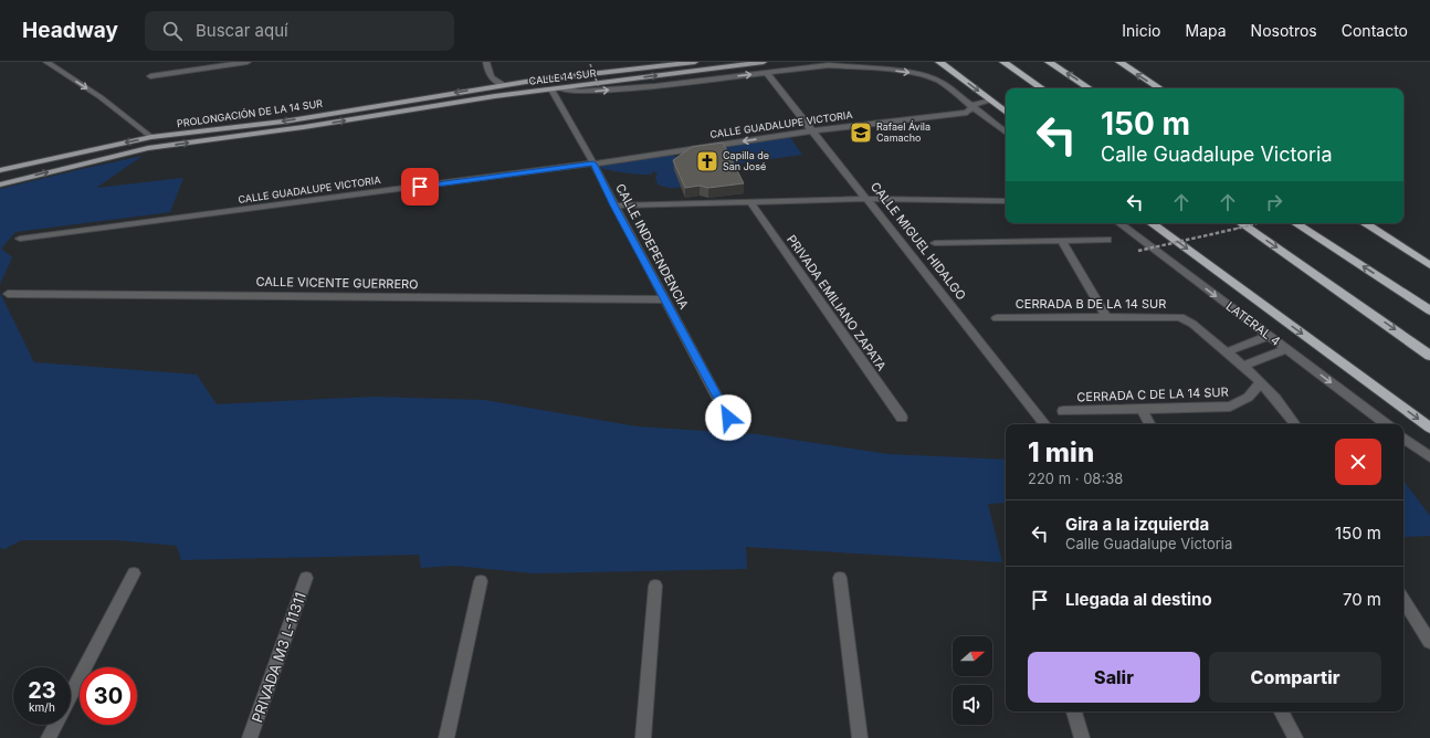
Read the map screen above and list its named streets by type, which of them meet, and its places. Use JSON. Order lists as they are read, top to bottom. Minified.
{"streets":{"main road":["CALLE 14 SUR","PROLONGACIÓN DE LA 14 SUR"],"street":["CALLE GUADALUPE VICTORIA","CALLE MIGUEL HIDALGO","CALLE INDEPENDENCIA","CALLE VICENTE GUERRERO","PRIVADA EMILIANO ZAPATA","CERRADA B DE LA 14 SUR","LATERAL 4","CERRADA C DE LA 14 SUR","PRIVADA M3 L-11311"]},"crossings":[["CALLE 14 SUR","PROLONGACIÓN DE LA 14 SUR"],["CALLE 14 SUR","CALLE INDEPENDENCIA"],["CALLE GUADALUPE VICTORIA","CALLE MIGUEL HIDALGO"],["CALLE GUADALUPE VICTORIA","CALLE INDEPENDENCIA"],["CALLE INDEPENDENCIA","CALLE VICENTE GUERRERO"],["CERRADA B DE LA 14 SUR","CERRADA C DE LA 14 SUR"]],"one_way":["LATERAL 4"],"places":{"school or university":["Rafael Ávila Camacho"],"church":["Capilla de San José"]},"north":"right","page":{"header":"Headway","search":"Buscar aquí","nav":["Inicio","Mapa","Nosotros","Contacto"],"turn":["150 m","Calle Guadalupe Victoria"],"heading":["1 min","220 m · 08:38"],"list":[{"name":"Gira a la izquierda","note":"Calle Guadalupe Victoria","value":"150 m"},{"name":"Llegada al destino","value":"70 m"}],"buttons":["Salir","Compartir"],"speed":"23 km/h","limit":"30"}}
